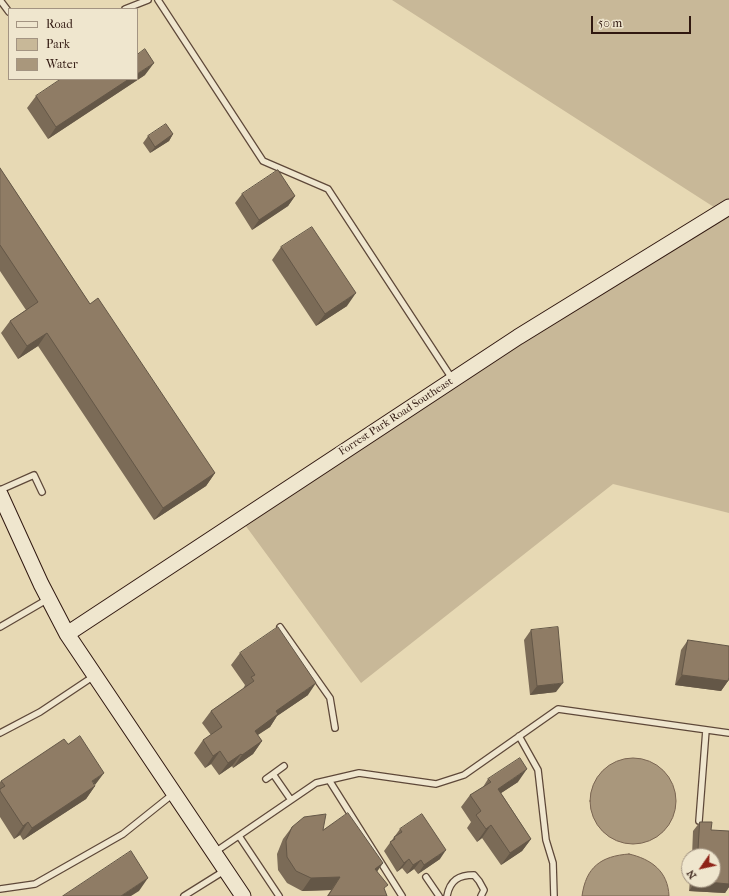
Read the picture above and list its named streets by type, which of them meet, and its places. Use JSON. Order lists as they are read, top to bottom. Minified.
{"streets":{"street":["Forrest Park Road Southeast"]},"legend":["Road","Park","Water"],"scale_bar":"50 m","north":"bottom left"}
